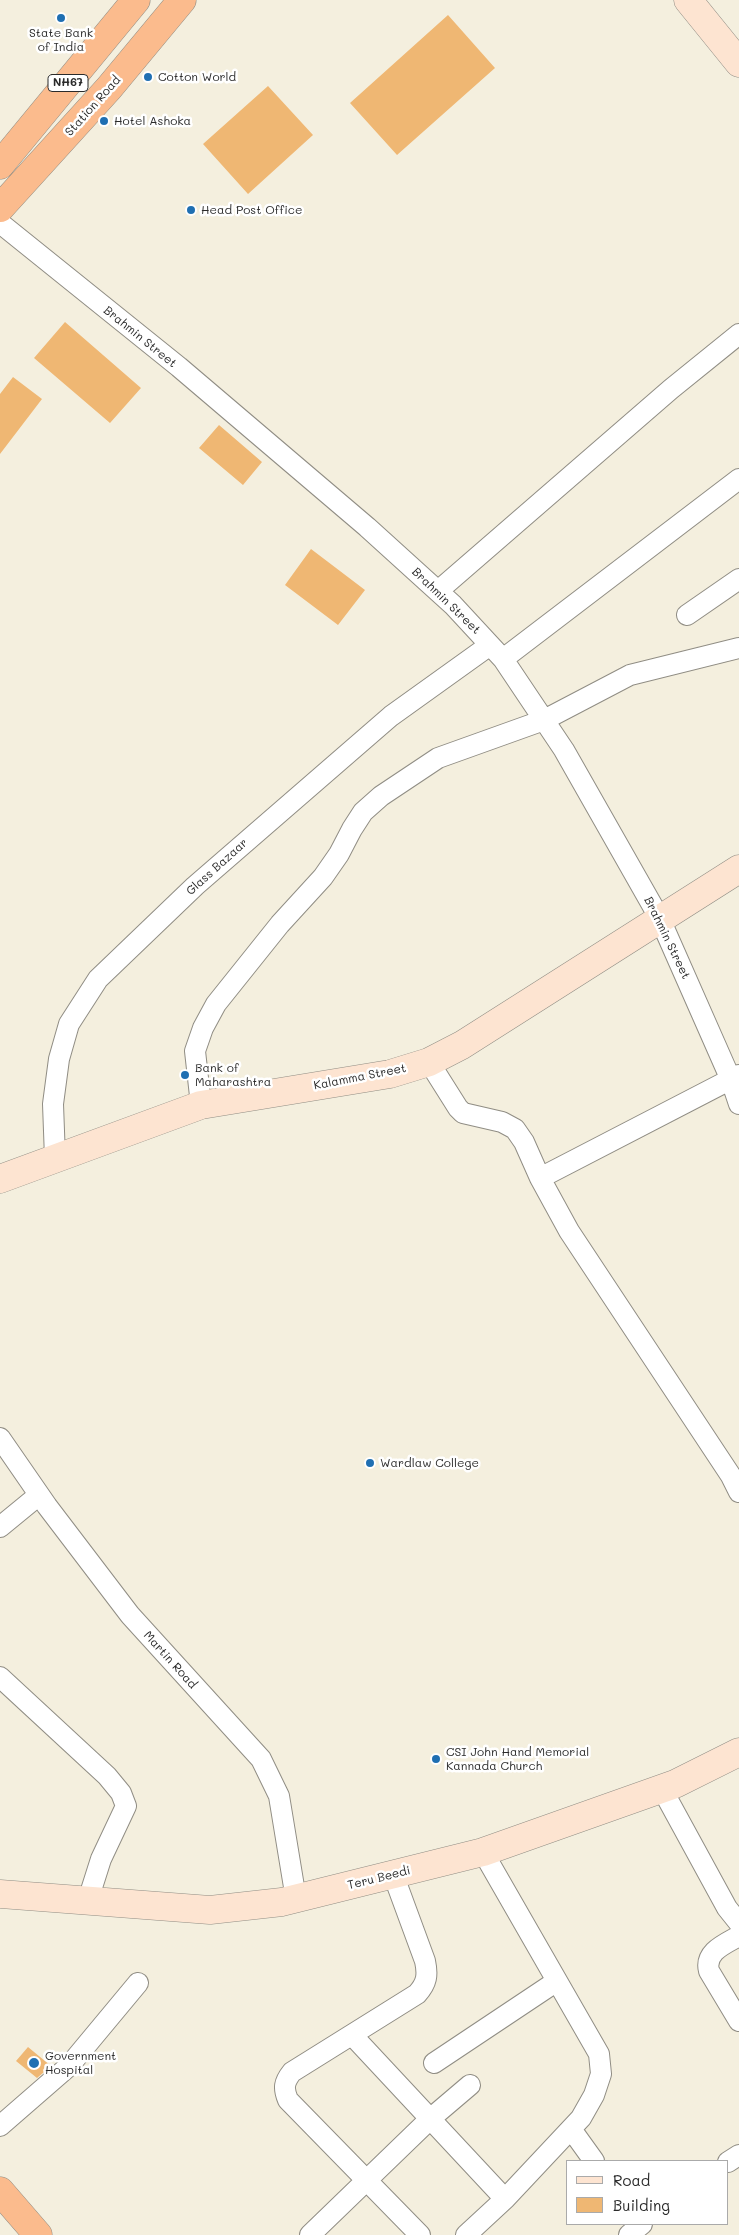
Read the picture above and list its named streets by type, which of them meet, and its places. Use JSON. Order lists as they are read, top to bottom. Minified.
{"streets":{"highway":["NH67","Station Road"],"street":["Brahmin Street","Glass Bazaar","Kalamma Street","Martin Road","Teru Beedi"]},"crossings":[["Brahmin Street","Glass Bazaar"],["Brahmin Street","Kalamma Street"],["Glass Bazaar","Kalamma Street"],["Martin Road","Teru Beedi"]],"places":["State Bank of India","Cotton World","Hotel Ashoka","Head Post Office","Bank of Maharashtra","Wardlaw College","CSI John Hand Memorial Kannada Church","Government Hospital"],"legend":["Road","Building"]}
